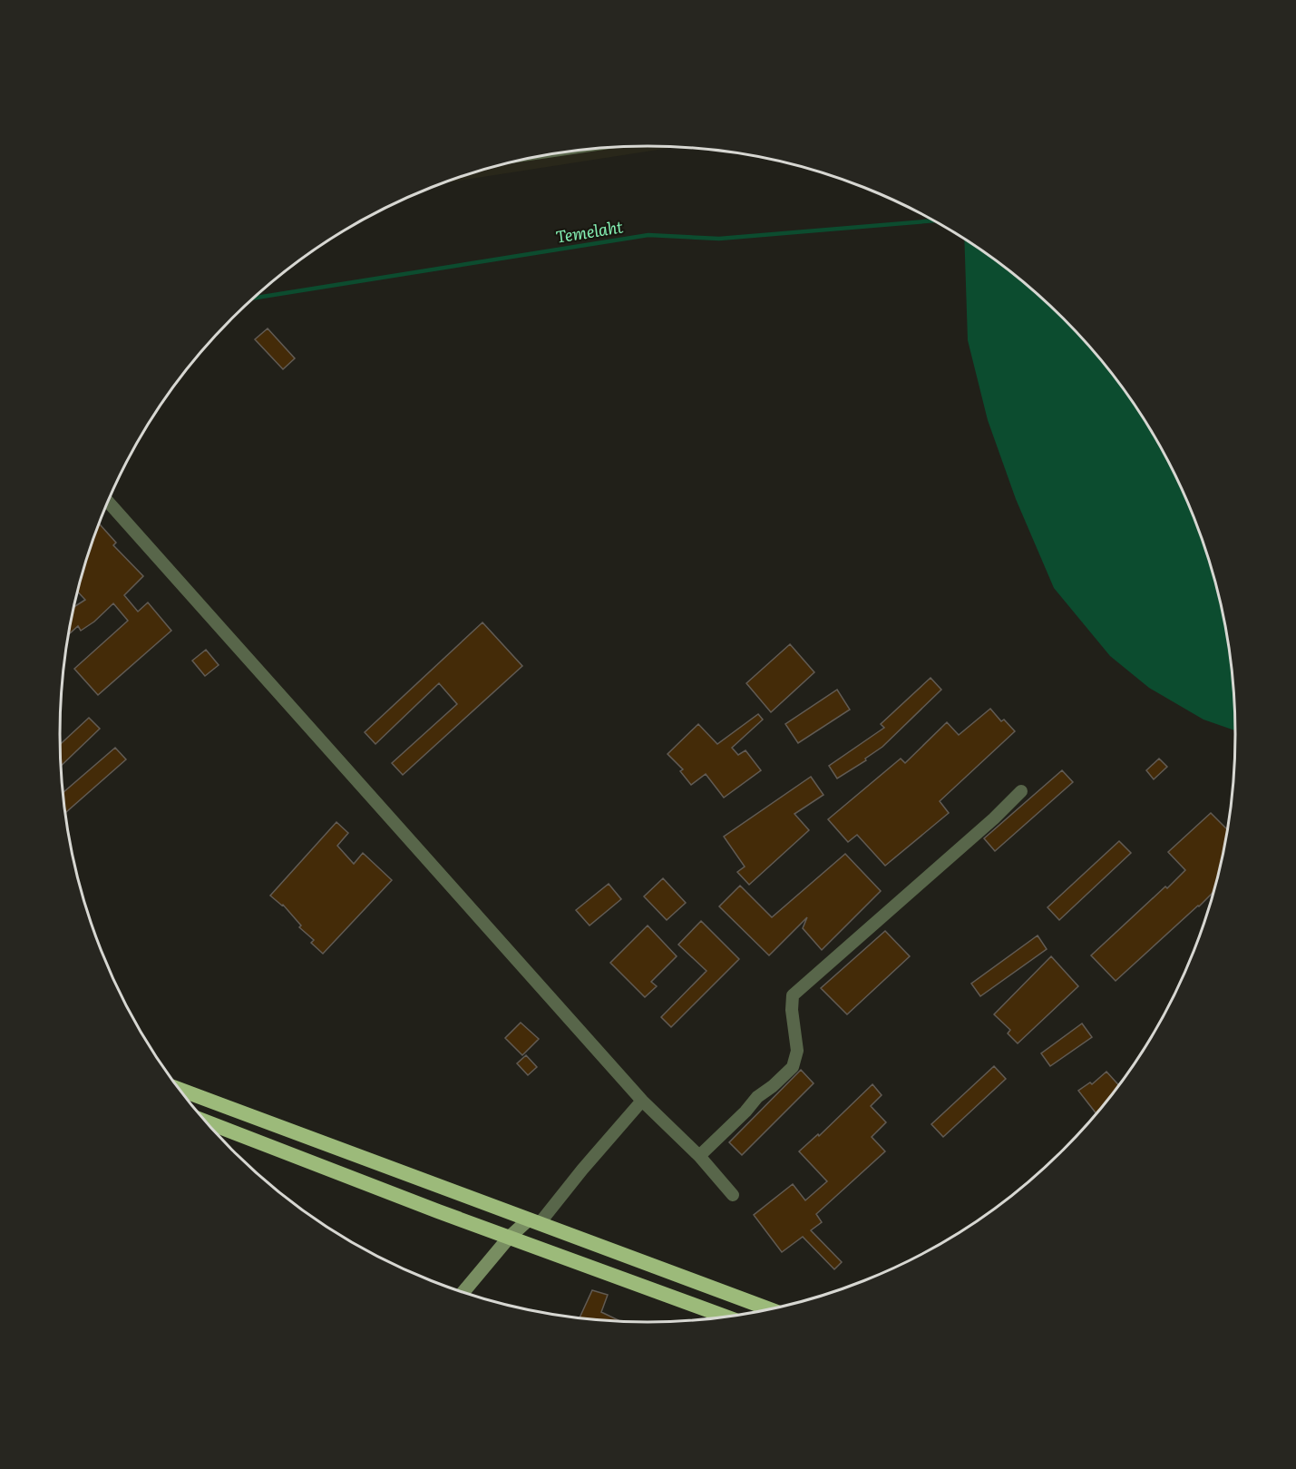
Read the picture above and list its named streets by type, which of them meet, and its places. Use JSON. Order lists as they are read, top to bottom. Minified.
{"water":["Temelaht"]}
